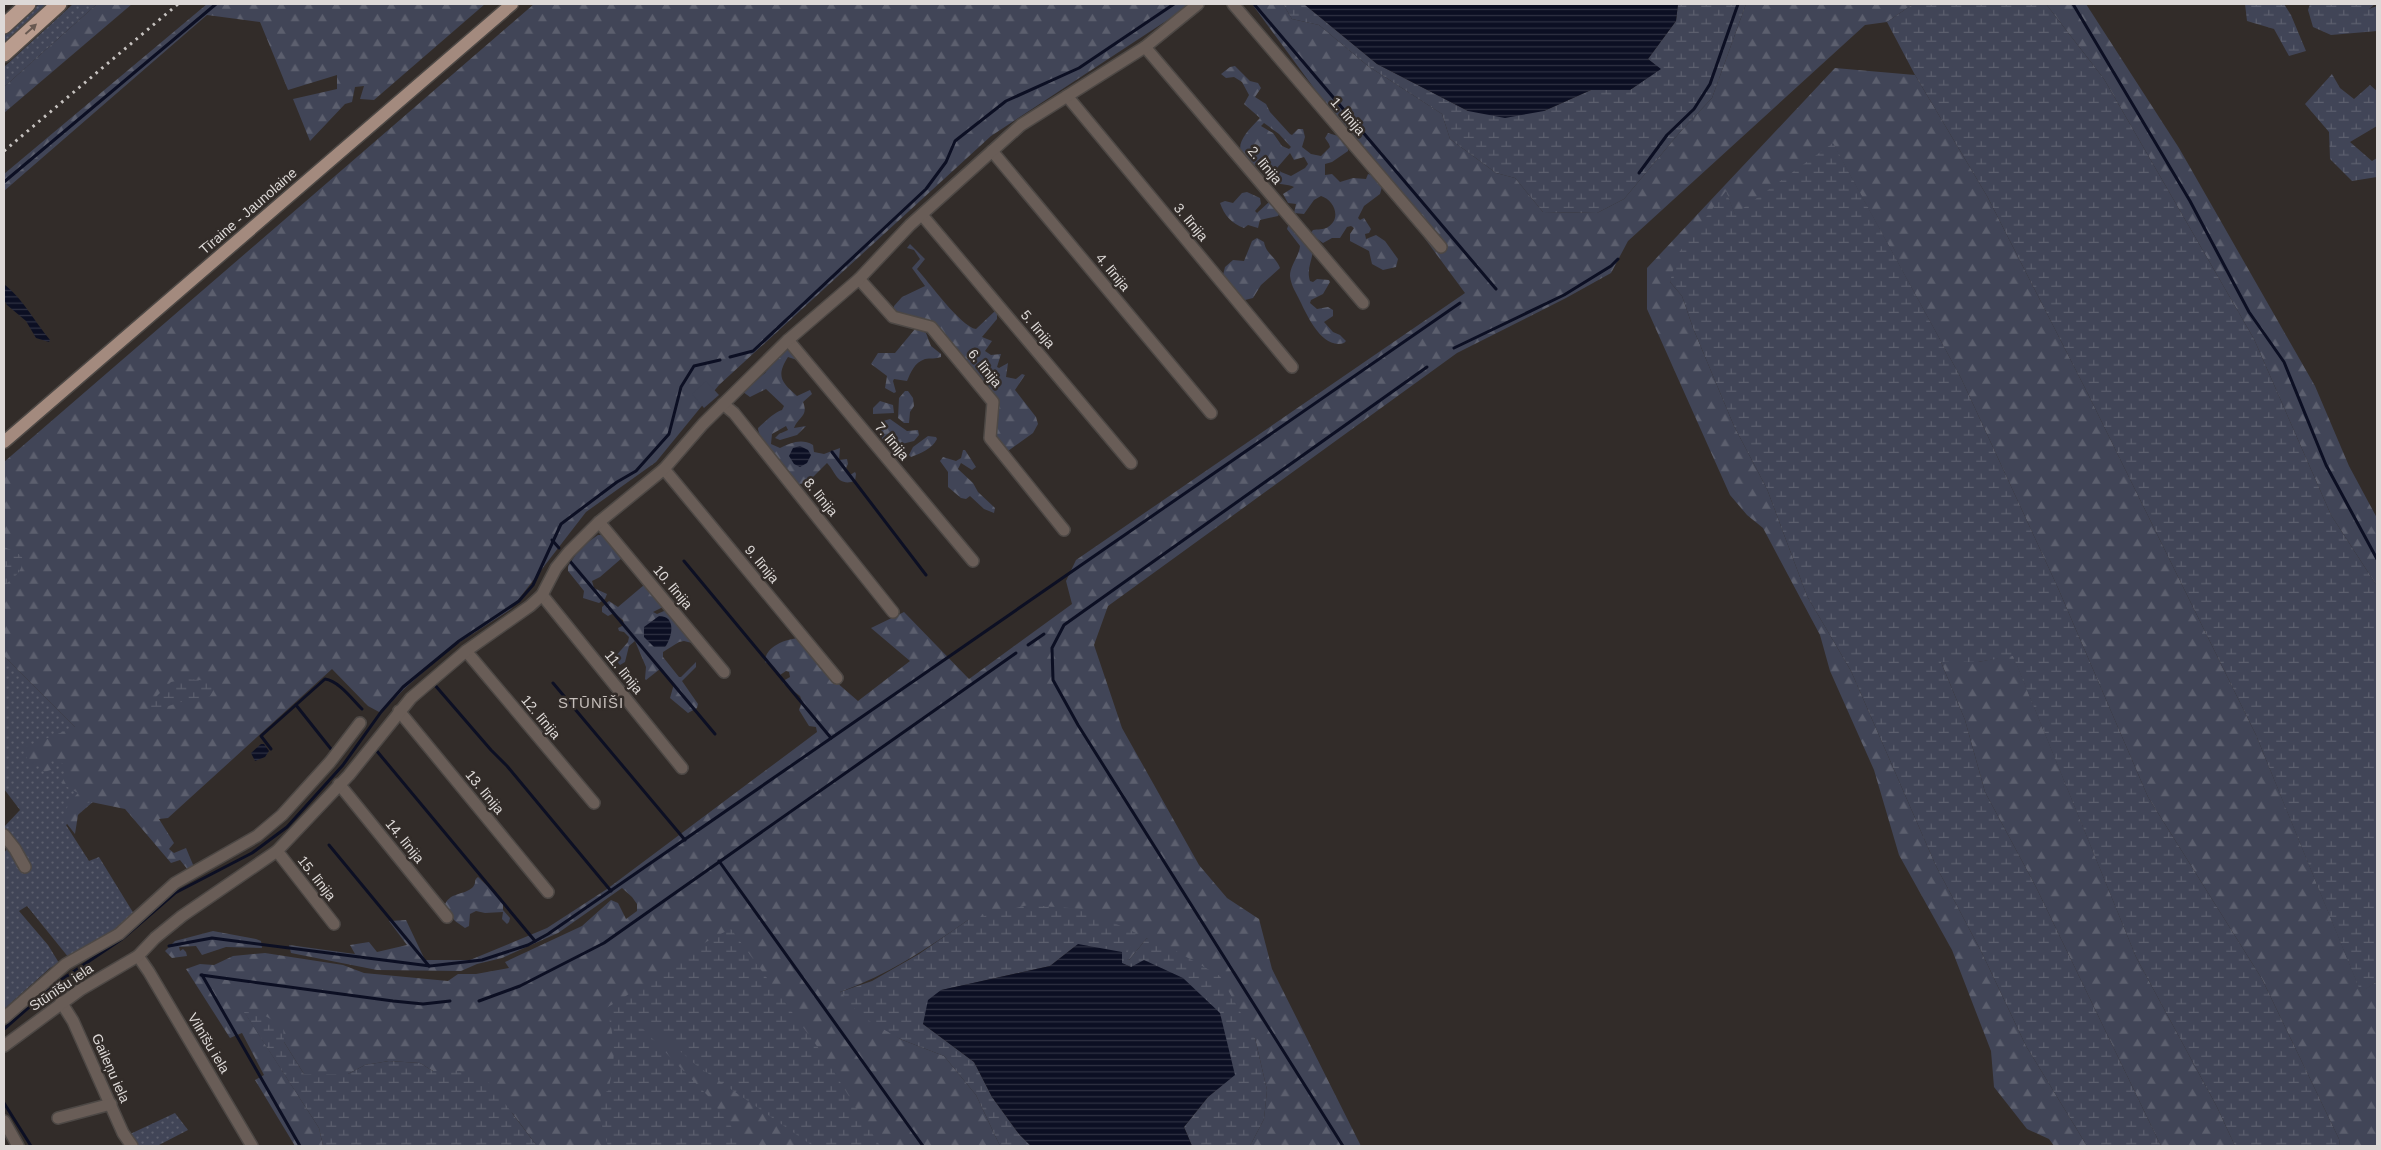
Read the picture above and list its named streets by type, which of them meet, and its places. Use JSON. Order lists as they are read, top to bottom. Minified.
{"streets":{"main road":["Tīraine - Jaunolaine"],"street":["1. līnija","2. līnija","3. līnija","4. līnija","5. līnija","6. līnija","7. līnija","8. līnija","9. līnija","10. līnija","11. līnija","12. līnija","13. līnija","14. līnija","15. līnija","Stūnīšu iela","Vilnīšu iela","Gaileņu iela"]},"crossings":[["11. līnija","Stūnīšu iela"],["12. līnija","Stūnīšu iela"],["13. līnija","Stūnīšu iela"],["14. līnija","Stūnīšu iela"],["15. līnija","Stūnīšu iela"],["Stūnīšu iela","Vilnīšu iela"],["Stūnīšu iela","Gaileņu iela"]],"districts":["STŪNĪŠI"]}
